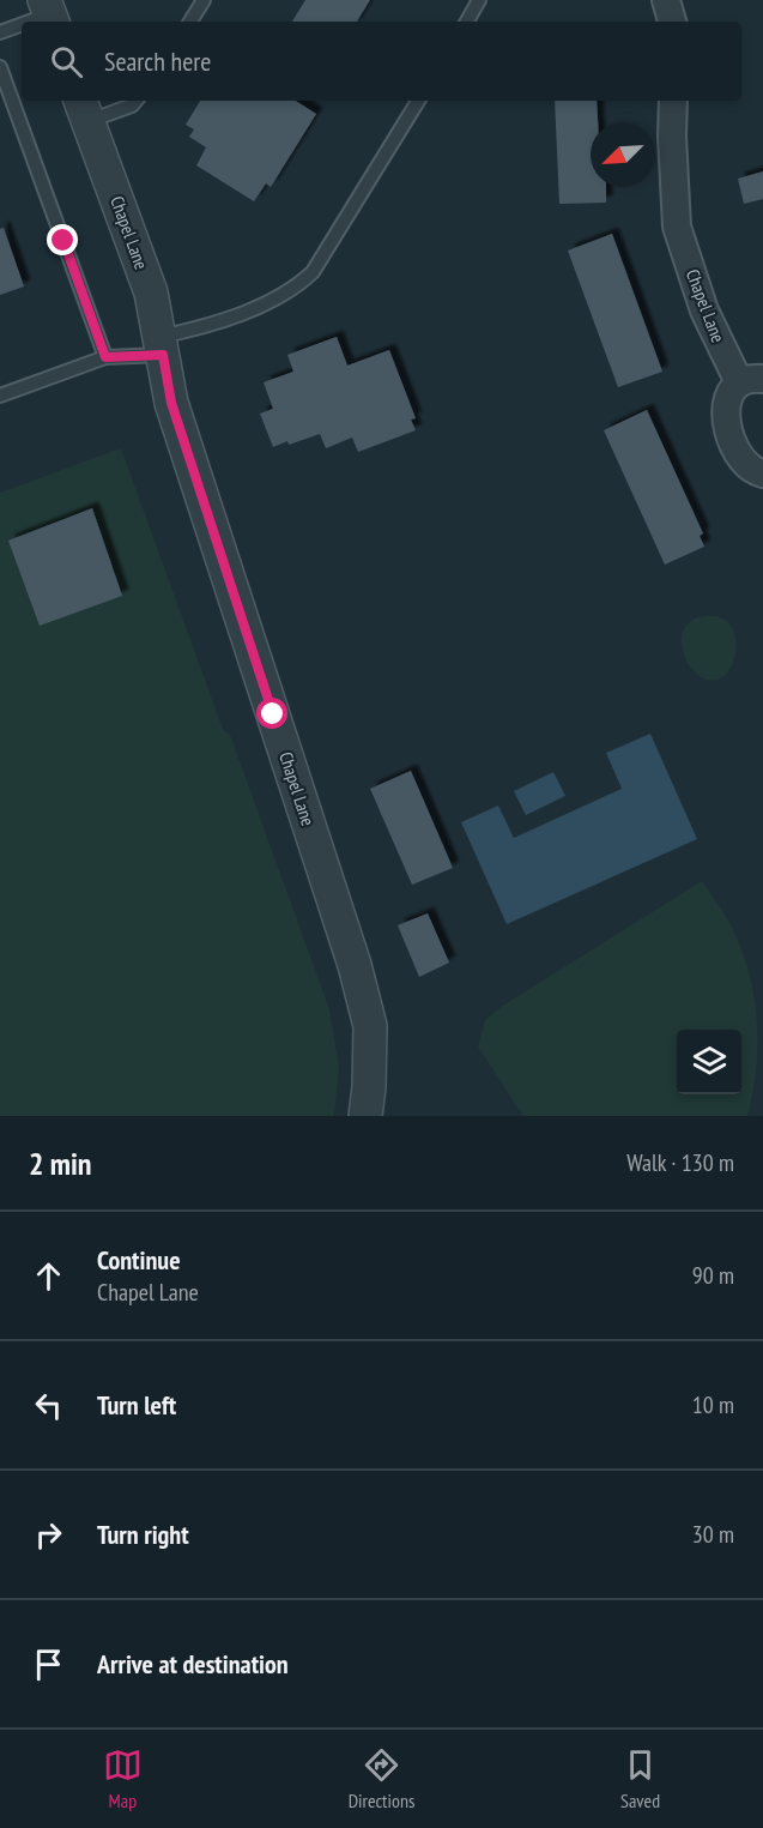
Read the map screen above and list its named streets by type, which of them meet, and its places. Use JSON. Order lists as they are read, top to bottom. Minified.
{"streets":{"street":["Chapel Lane"]},"north":"bottom left","page":{"search":"Search here","heading":["2 min","Walk · 130 m"],"list":[["Continue","Chapel Lane","90 m"],["Turn left","10 m"],["Turn right","30 m"],"Arrive at destination"],"nav":["Map","Directions","Saved"]}}
